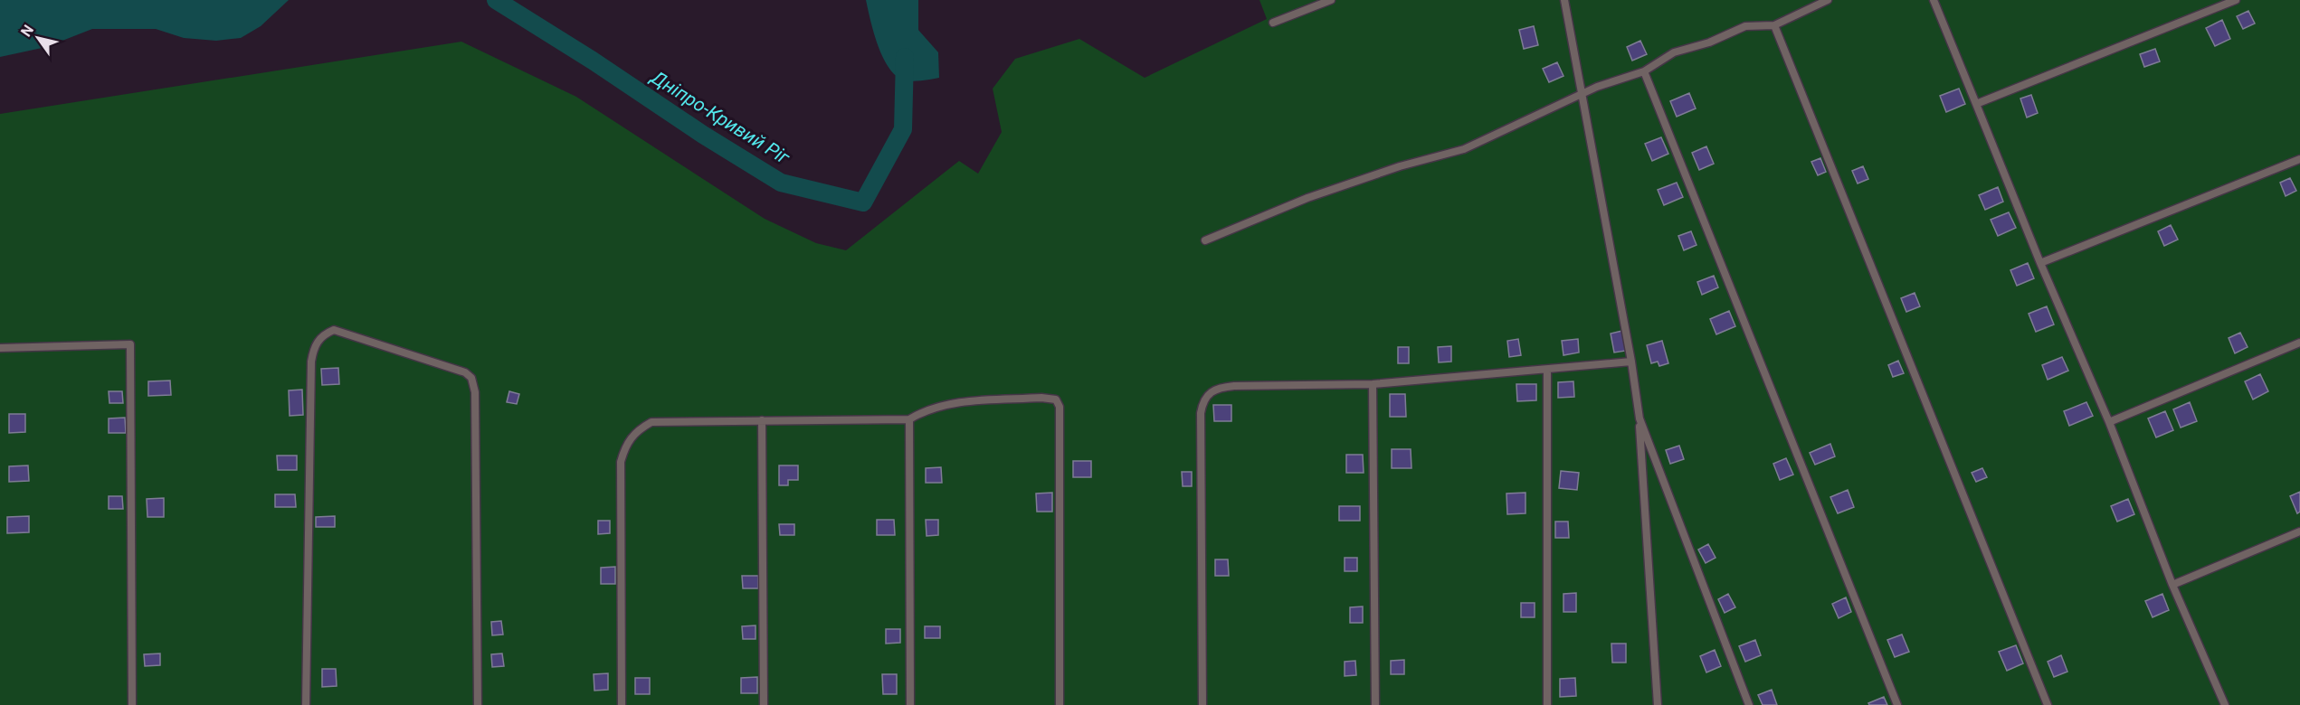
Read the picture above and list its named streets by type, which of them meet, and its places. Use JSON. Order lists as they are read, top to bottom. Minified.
{"water":["Дніпро-Кривий Ріг"],"north":"top left"}
